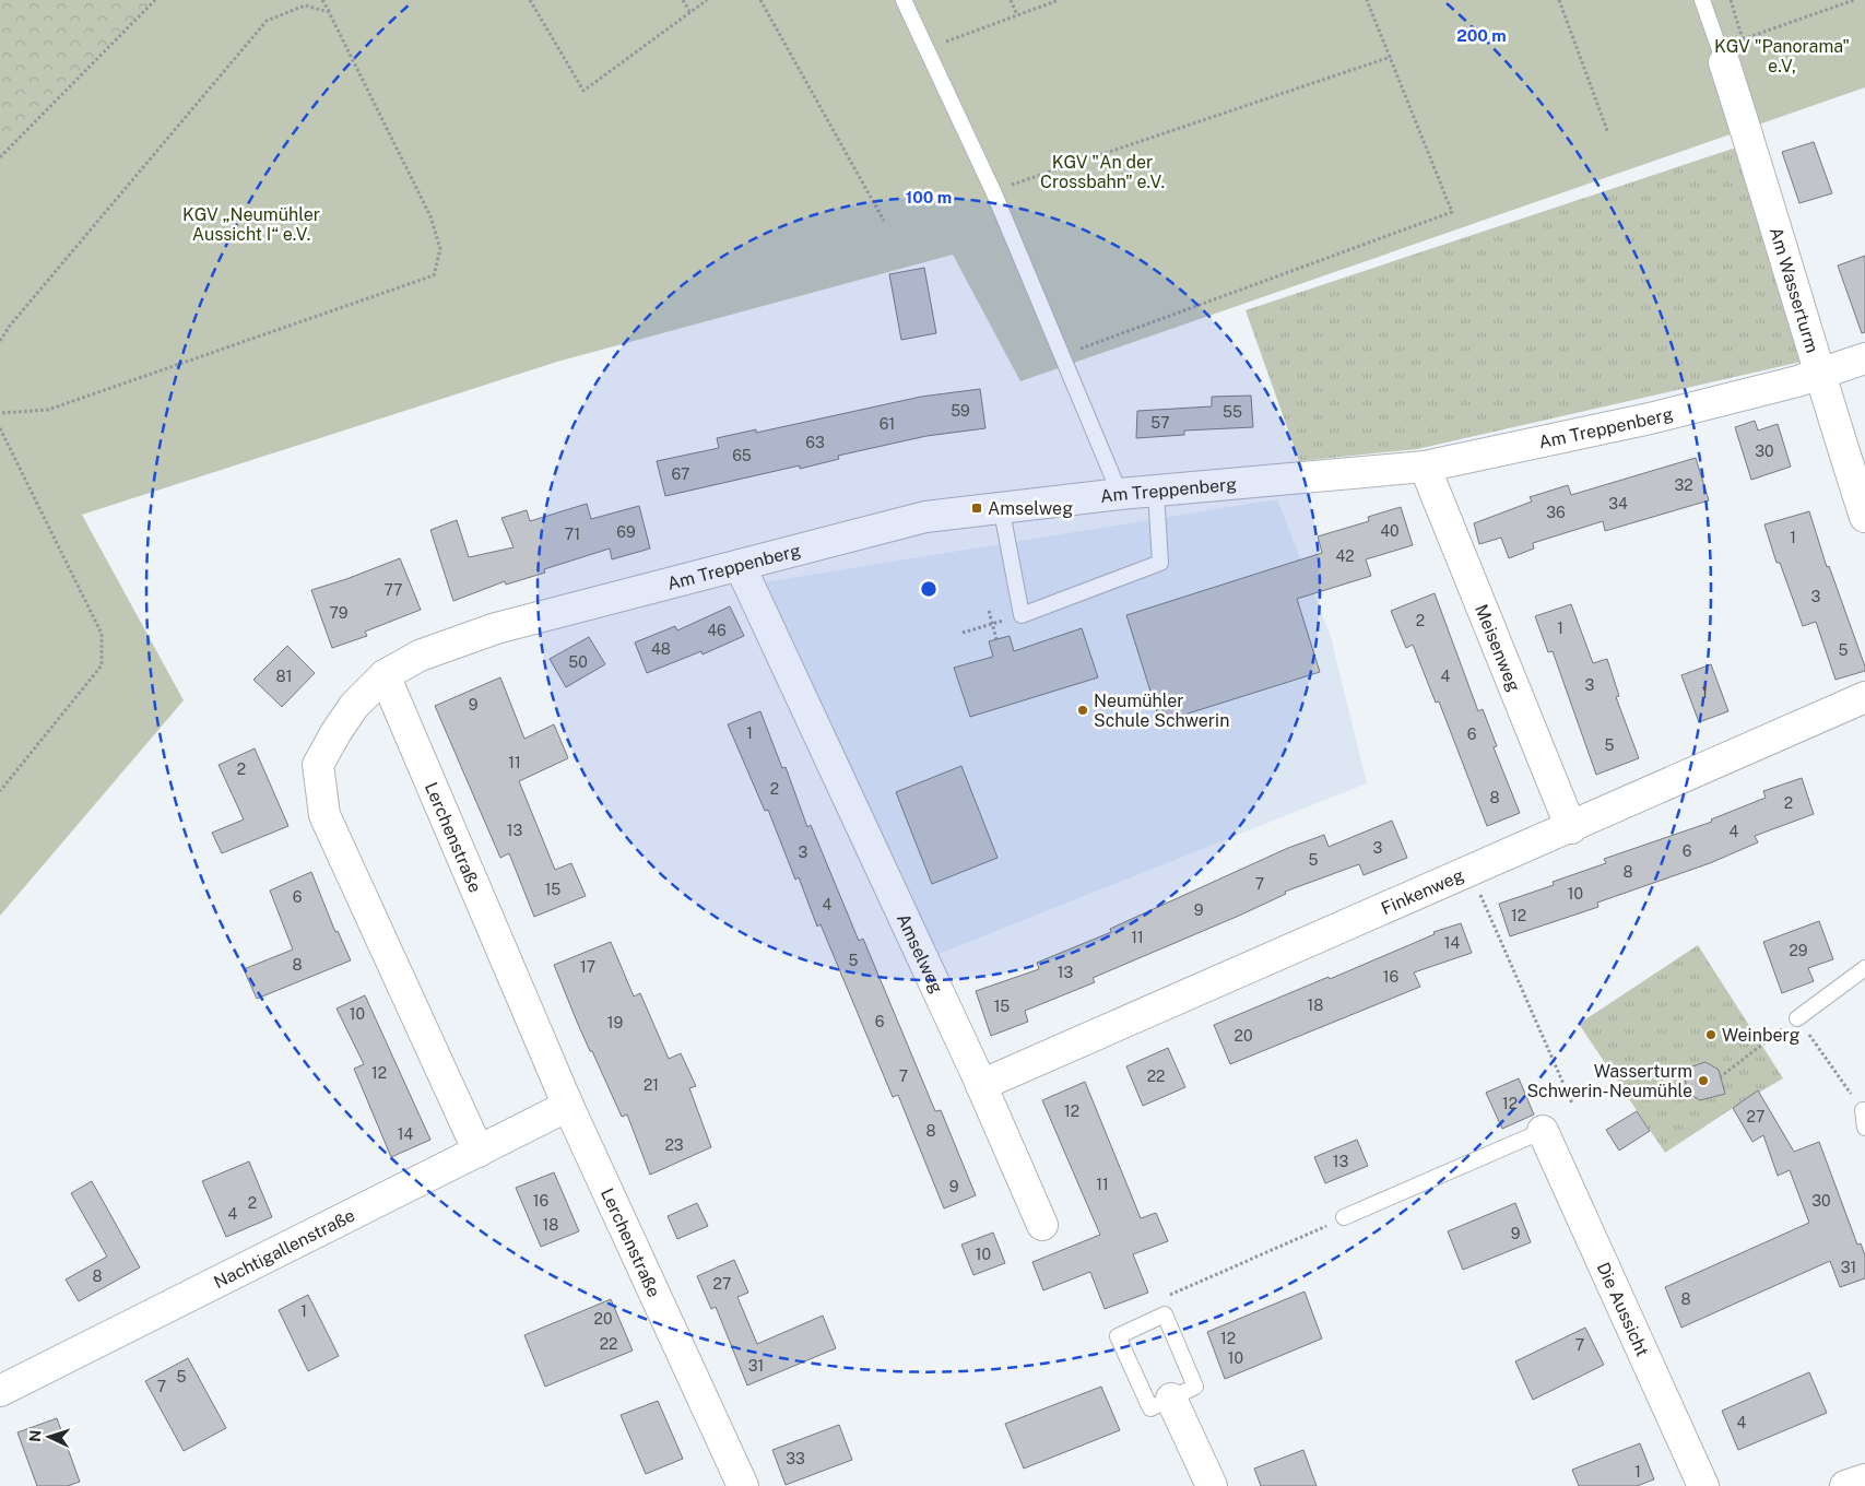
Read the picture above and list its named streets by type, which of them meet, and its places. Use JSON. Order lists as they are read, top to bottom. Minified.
{"streets":{"street":["Am Wasserturm","Am Treppenberg","Meisenweg","Lerchenstraße","Finkenweg","Amselweg","Nachtigallenstraße","Die Aussicht"]},"crossings":[["Am Wasserturm","Am Treppenberg"],["Am Treppenberg","Meisenweg"],["Am Treppenberg","Lerchenstraße"],["Am Treppenberg","Amselweg"],["Meisenweg","Finkenweg"],["Lerchenstraße","Nachtigallenstraße"],["Finkenweg","Amselweg"]],"parks":["KGV \"Panorama\" e.V,","KGV \"An der Crossbahn\" e.V.","KGV „Neumühler Aussicht I“ e.V."],"places":{"transit":["Amselweg"],"other":["Neumühler Schule Schwerin","Weinberg","Wasserturm Schwerin-Neumühle"]},"house_numbers":["59","55","57","61","63","30","65","67","32","34","36","40","69","71","1","42","77","3","79","2","1","46","48","5","50","81","4","3","1","9","1","6","5","11","2","2","8","2","13","4","3","6","3","5","8","7","15","10","6","4","9","12","11","14","29","5","8","17","13","16","18","15","10","6","19","20","12","7","22","21","12","12","27","8","14","23","13","11","9","16","30","2","4","18","9","10","31","8","27","8","1","20","12","22","7","10","31","5","7","4","33","1"],"north":"left","rings":["200 m","100 m"]}
